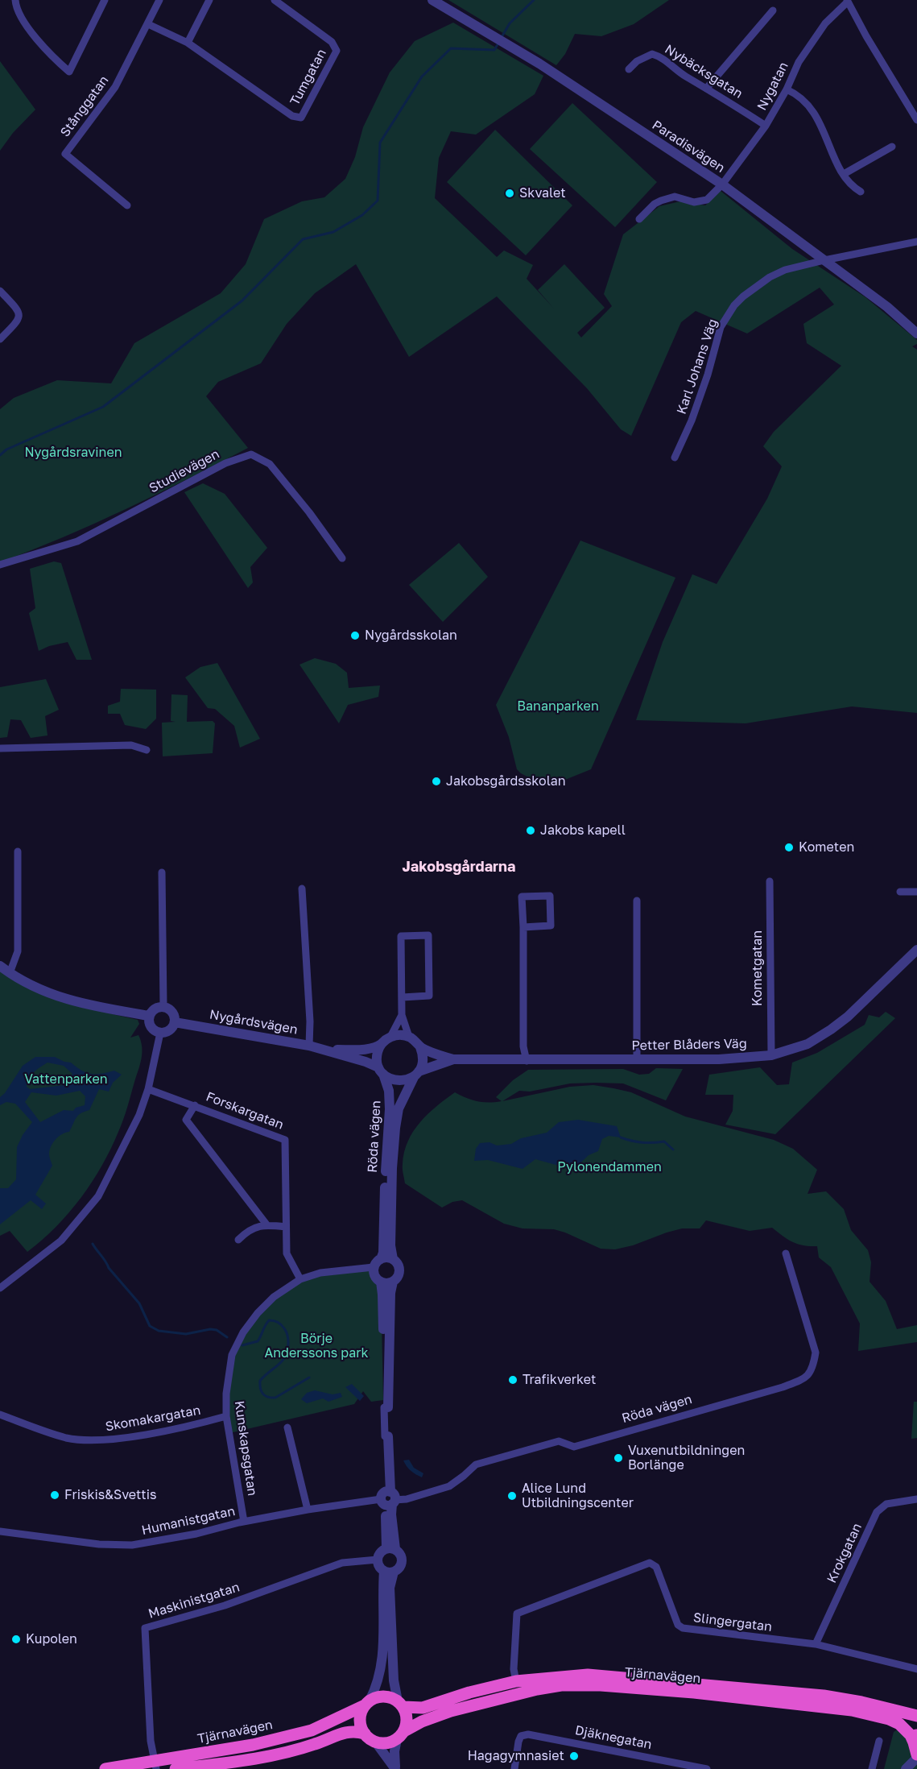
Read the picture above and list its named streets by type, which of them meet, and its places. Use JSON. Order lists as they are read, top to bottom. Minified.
{"streets":{"highway":["Tjärnavägen"],"street":["Nybäcksgatan","Tumgatan","Nygatan","Stånggatan","Paradisvägen","Karl Johans Väg","Studievägen","Kometgatan","Nygårdsvägen","Petter Blåders Väg","Forskargatan","Röda vägen","Skomakargatan","Kunskapsgatan","Humanistgatan","Krokgatan","Maskinistgatan","Slingergatan","Djäknegatan"]},"crossings":[["Nybäcksgatan","Nygatan"],["Tumgatan","Stånggatan"],["Nygatan","Paradisvägen"],["Paradisvägen","Karl Johans Väg"],["Kometgatan","Petter Blåders Väg"],["Nygårdsvägen","Petter Blåders Väg"],["Nygårdsvägen","Röda vägen"],["Petter Blåders Väg","Röda vägen"],["Forskargatan","Kunskapsgatan"],["Röda vägen","Kunskapsgatan"],["Röda vägen","Humanistgatan"],["Skomakargatan","Kunskapsgatan"],["Kunskapsgatan","Humanistgatan"],["Krokgatan","Slingergatan"],["Maskinistgatan","Tjärnavägen"],["Slingergatan","Tjärnavägen"]],"districts":["Jakobsgårdarna"],"parks":["Nygårdsravinen","Bananparken","Vattenparken","Pylonendammen","Börje Anderssons park"],"places":["Skvalet","Nygårdsskolan","Jakobsgårdsskolan","Jakobs kapell","Kometen","Trafikverket","Vuxenutbildningen Borlänge","Friskis&Svettis","Alice Lund Utbildningscenter","Kupolen","Hagagymnasiet"]}
